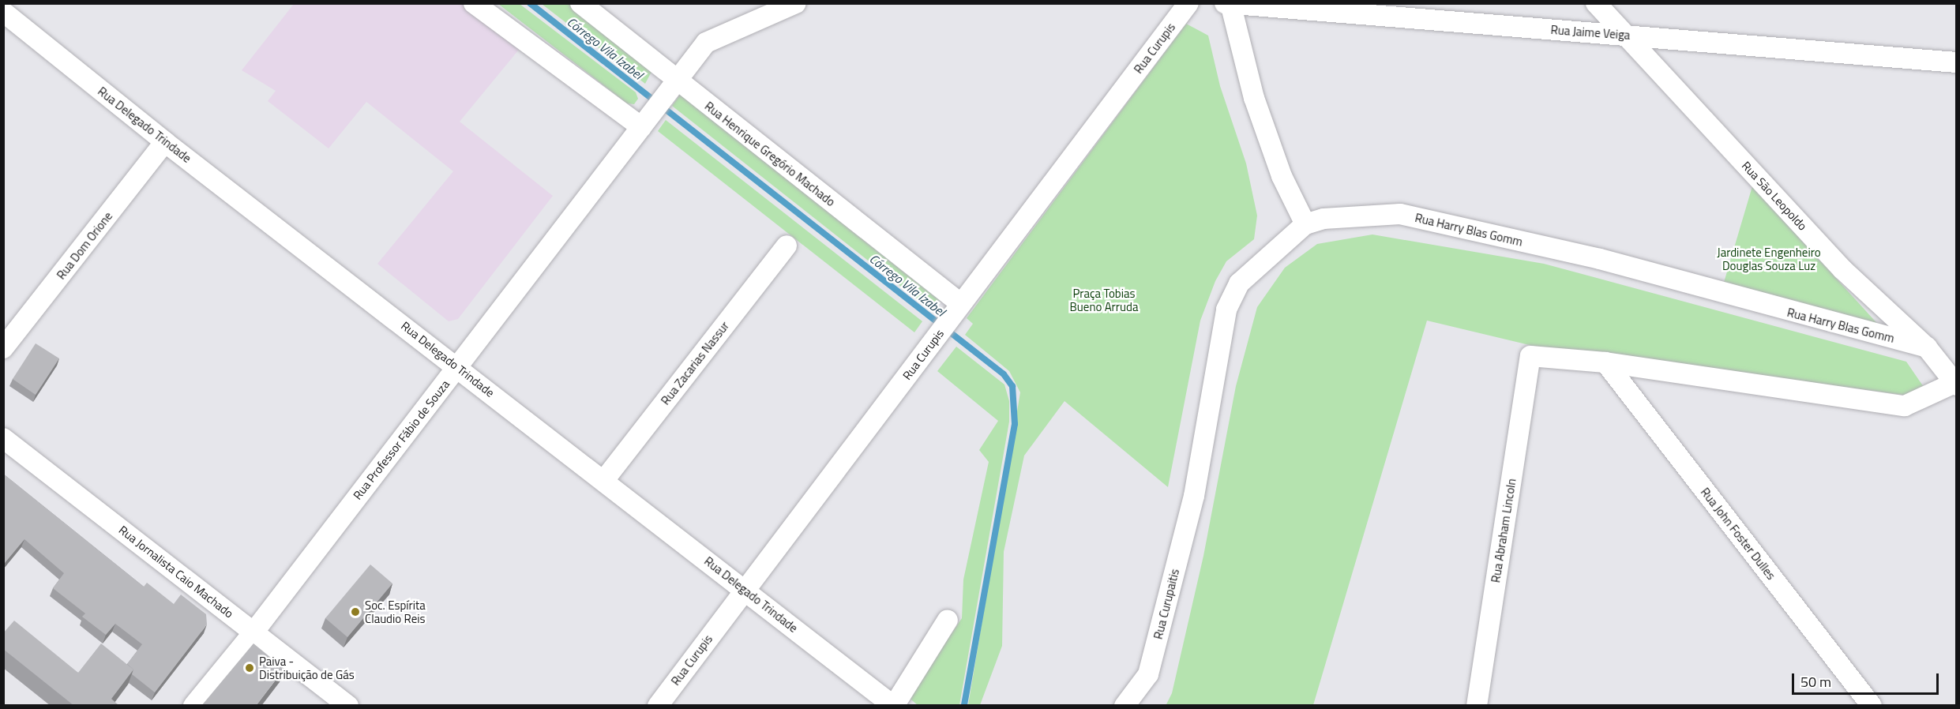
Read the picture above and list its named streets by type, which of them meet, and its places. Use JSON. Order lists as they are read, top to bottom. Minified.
{"streets":{"street":["Rua Jaime Veiga","Rua Curupis","Rua Delegado Trindade","Rua Henrique Gregório Machado","Rua São Leopoldo","Rua Harry Blas Gomm","Rua Dom Orione","Rua Zacarias Nassur","Rua Professor Fábio de Souza","Rua Abraham Lincoln","Rua John Foster Dulles","Rua Jornalista Caio Machado","Rua Curupaitis"]},"crossings":[["Rua Jaime Veiga","Rua São Leopoldo"],["Rua Curupis","Rua Delegado Trindade"],["Rua Curupis","Rua Henrique Gregório Machado"],["Rua Delegado Trindade","Rua Dom Orione"],["Rua Delegado Trindade","Rua Zacarias Nassur"],["Rua Delegado Trindade","Rua Professor Fábio de Souza"],["Rua Henrique Gregório Machado","Rua Professor Fábio de Souza"],["Rua São Leopoldo","Rua Harry Blas Gomm"],["Rua Harry Blas Gomm","Rua Curupaitis"],["Rua Professor Fábio de Souza","Rua Jornalista Caio Machado"],["Rua Abraham Lincoln","Rua John Foster Dulles"]],"water":["Córrego Vila Izabel"],"parks":["Jardinete Engenheiro Douglas Souza Luz","Praça Tobias Bueno Arruda"],"places":["Soc. Espírita Claudio Reis","Paiva - Distribuição de Gás"],"scale_bar":"50 m"}
